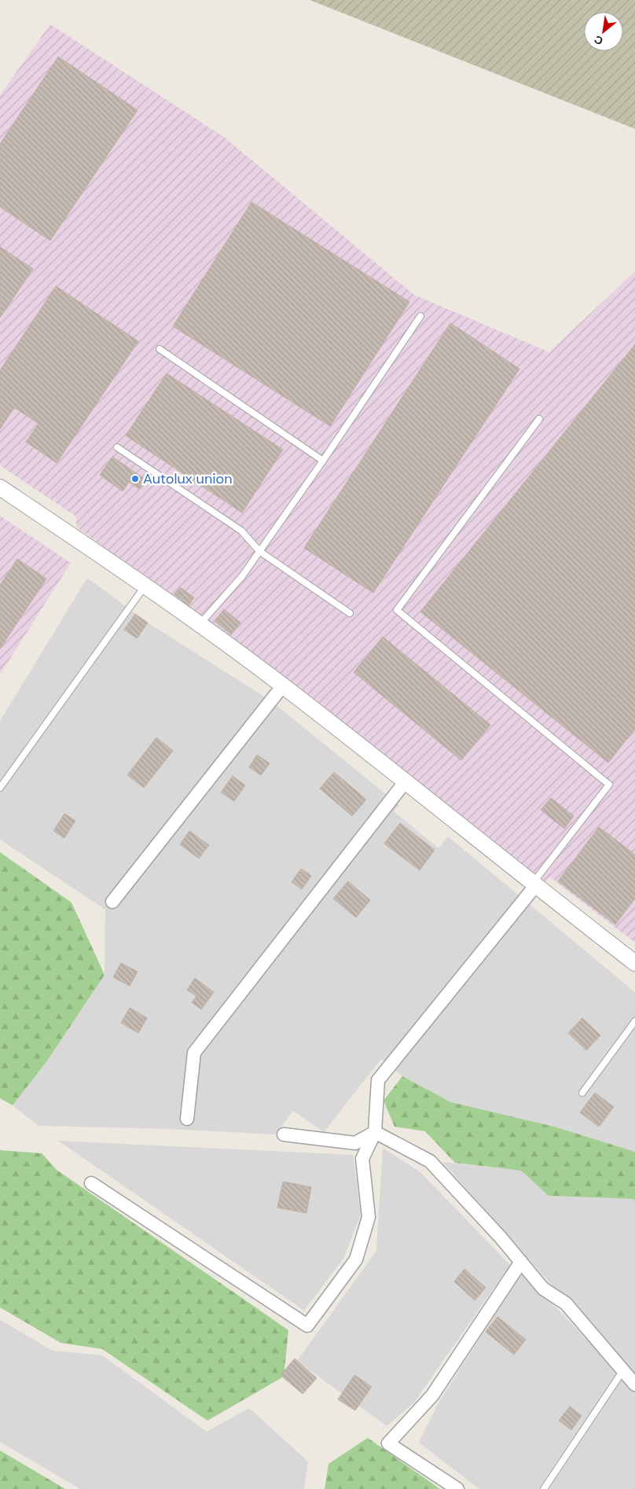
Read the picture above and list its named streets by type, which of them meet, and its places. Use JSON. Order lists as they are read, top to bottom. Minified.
{"places":["Autolux union"],"north":"bottom left"}
